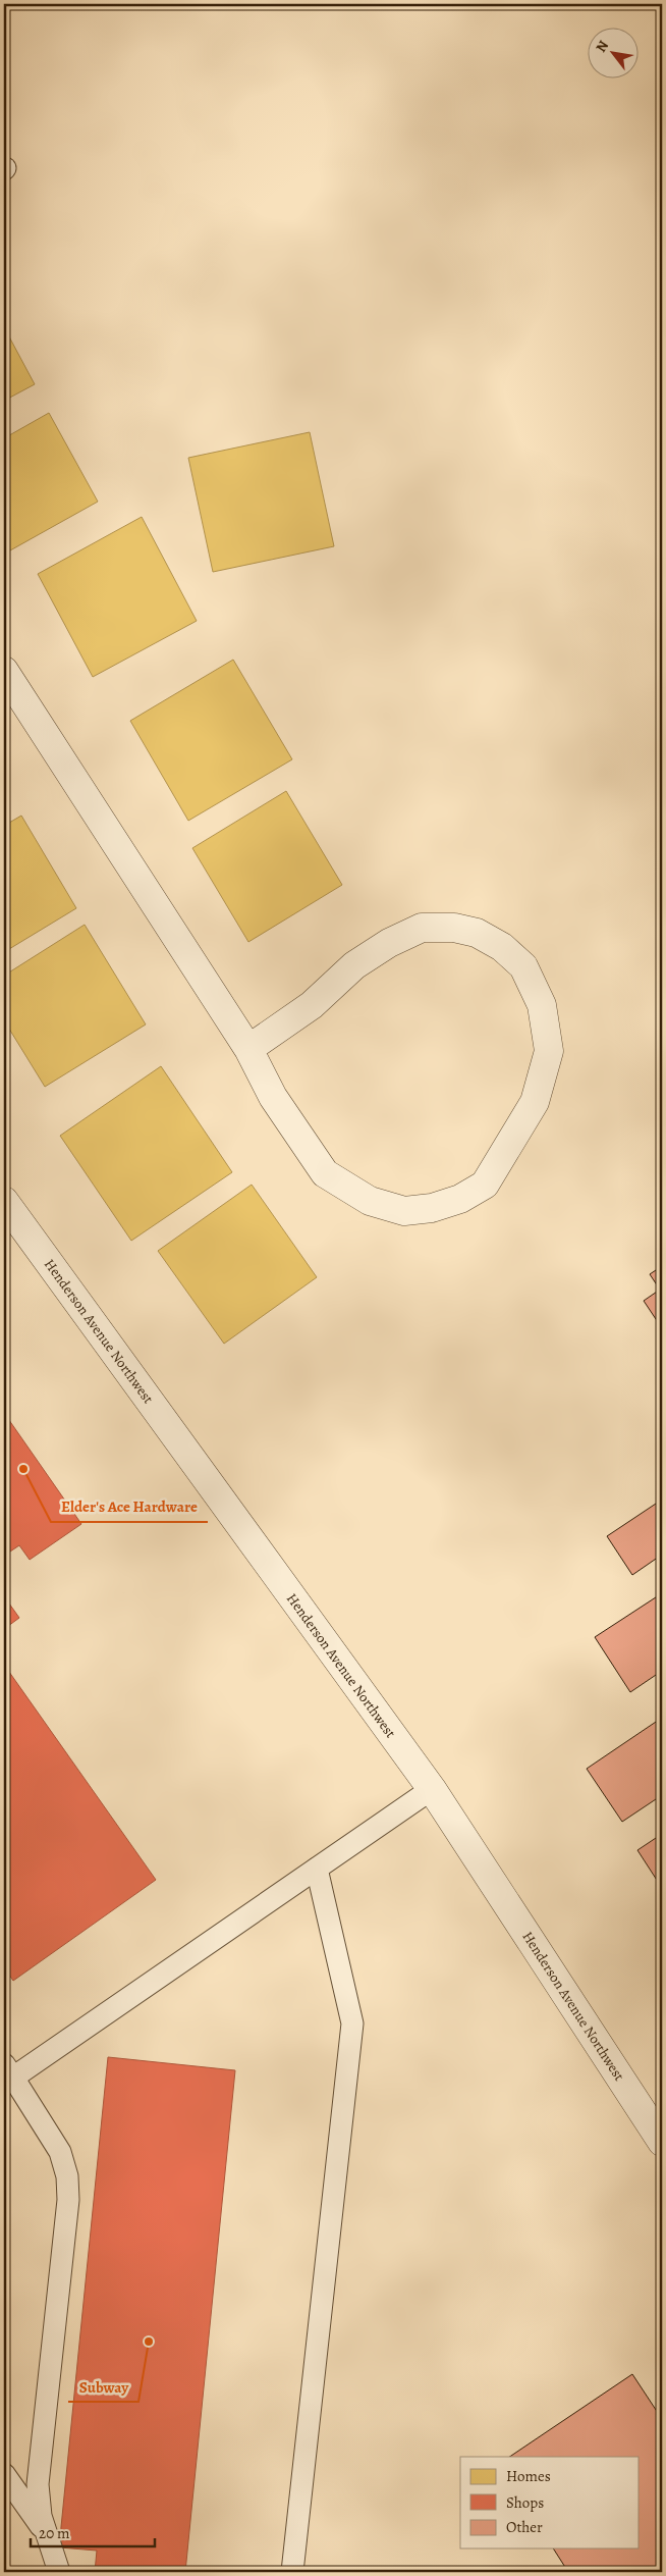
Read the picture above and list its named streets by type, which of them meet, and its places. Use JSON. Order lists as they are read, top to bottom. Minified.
{"streets":{"street":["Henderson Avenue Northwest"]},"places":["Elder's Ace Hardware","Subway"],"legend":["Homes","Shops","Other"],"scale_bar":"20 m","north":"top left"}
